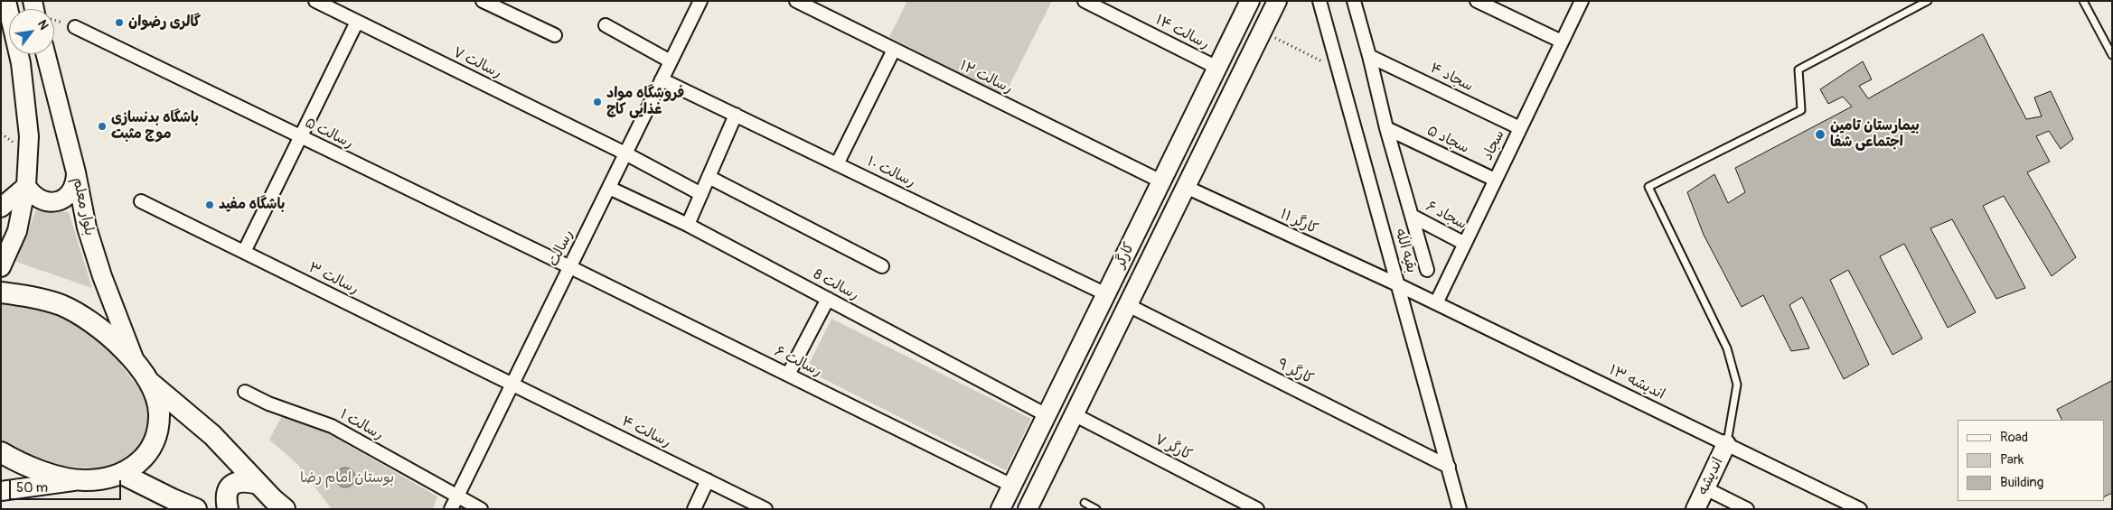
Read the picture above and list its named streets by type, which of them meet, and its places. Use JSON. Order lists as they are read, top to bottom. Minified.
{"streets":{"street":["رسالت ۱۴","رسالت ۷","رسالت ۱۲","سجاد ۴","رسالت ۵","سجاد ۵","سجاد","رسالت ۱۰","بلوار معلم","سجاد ۶","کارگر ۱۱","رسالت","بقیه الله","کارگر","رسالت ۳","رسالت 8","رسالت ۶","کارگر ۹","اندیشه ۱۳","رسالت ۱","رسالت ۴","کارگر ۷","اندیشه"]},"crossings":[["رسالت ۱۴","کارگر"],["رسالت ۷","رسالت"],["رسالت ۱۲","کارگر"],["سجاد ۴","سجاد"],["سجاد ۴","بقیه الله"],["رسالت ۵","رسالت"],["رسالت ۵","رسالت ۶"],["سجاد ۵","سجاد"],["سجاد ۵","بقیه الله"],["سجاد","سجاد ۶"],["سجاد","اندیشه ۱۳"],["رسالت ۱۰","رسالت"],["رسالت ۱۰","کارگر"],["سجاد ۶","بقیه الله"],["کارگر ۱۱","بقیه الله"],["کارگر ۱۱","کارگر"],["کارگر ۱۱","اندیشه ۱۳"],["رسالت","رسالت ۳"],["رسالت","رسالت 8"],["رسالت","رسالت ۶"],["رسالت","رسالت ۱"],["رسالت","رسالت ۴"],["بقیه الله","کارگر ۹"],["بقیه الله","اندیشه ۱۳"],["کارگر","رسالت 8"],["کارگر","رسالت ۶"],["کارگر","کارگر ۹"],["کارگر","کارگر ۷"],["رسالت ۳","رسالت ۴"],["اندیشه ۱۳","اندیشه"]],"parks":["بوستان امام رضا"],"places":["گالری رضوان","فروشگاه مواد غذایی کاج","باشگاه بدنسازی موج مثبت","بیمارستان تامین اجتماعی شفا","باشگاه مفید"],"legend":["Road","Park","Building"],"scale_bar":"50 m","north":"top right"}
